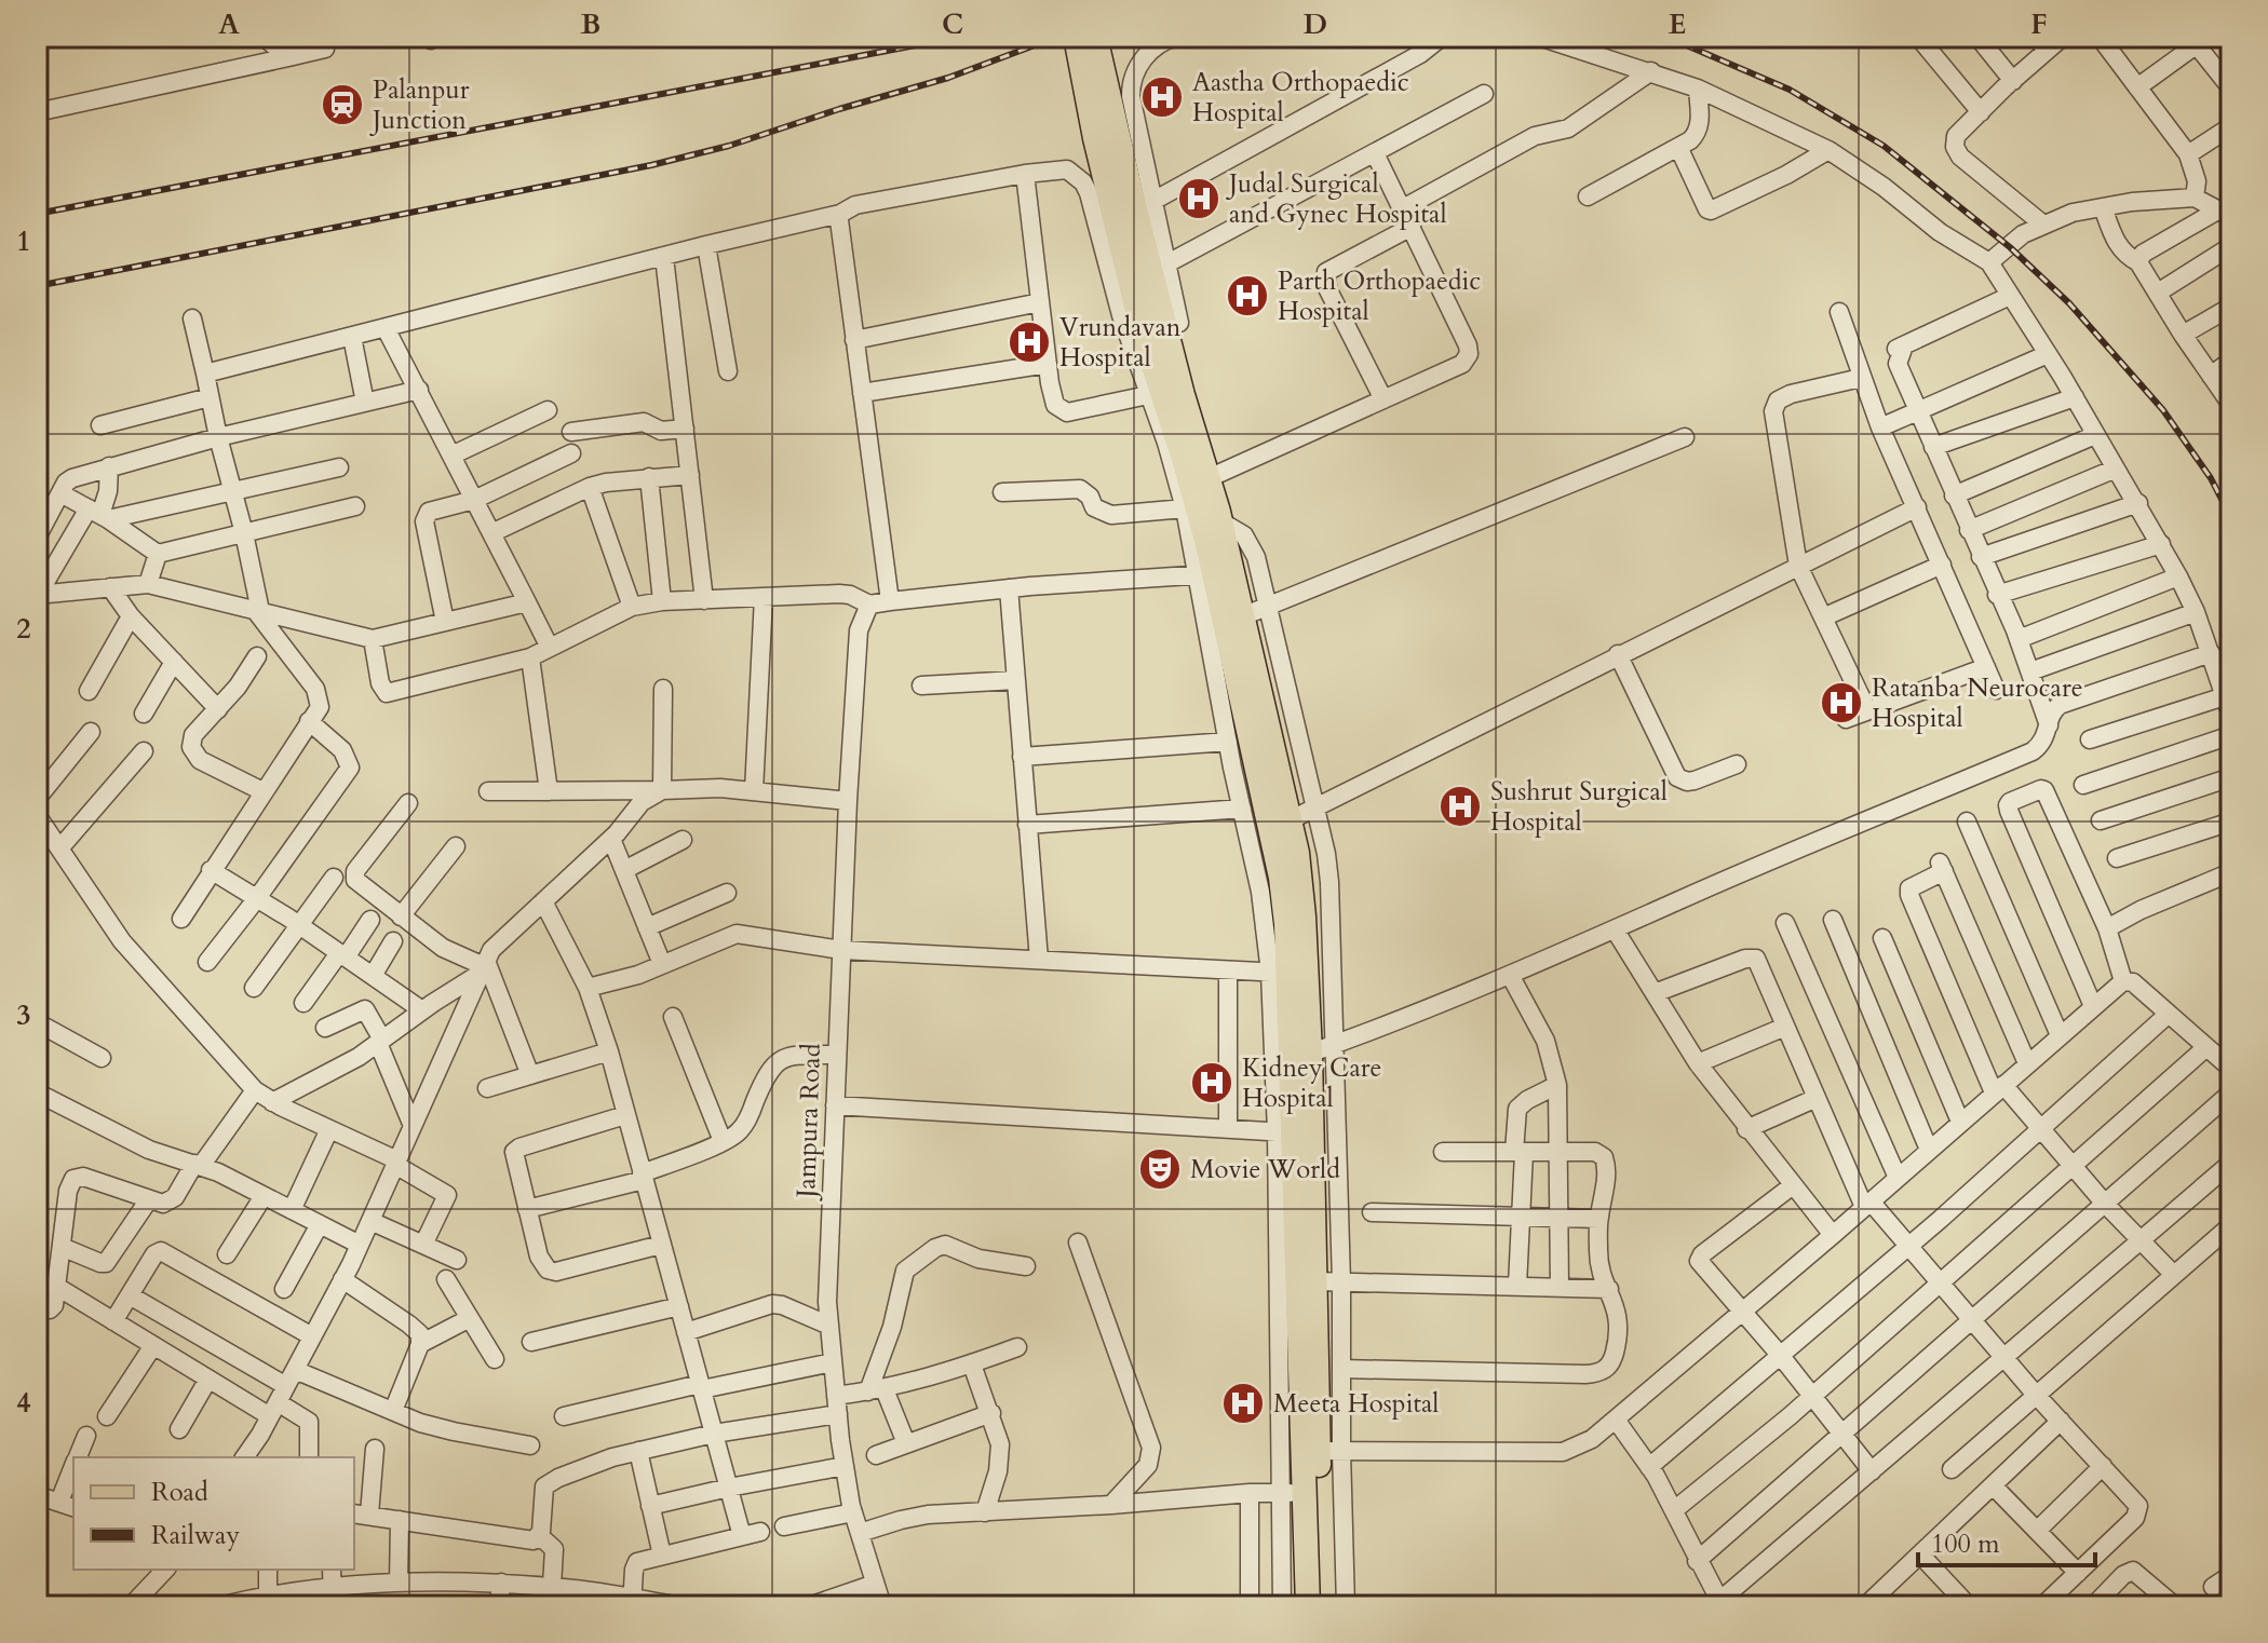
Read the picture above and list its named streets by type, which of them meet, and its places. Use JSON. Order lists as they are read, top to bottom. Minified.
{"streets":{"street":["Jampura Road"]},"places":{"hospital":["Aastha Orthopaedic Hospital","Judal Surgical and Gynec Hospital","Parth Orthopaedic Hospital","Vrundavan Hospital","Ratanba Neurocare Hospital","Sushrut Surgical Hospital","Kidney Care Hospital","Meeta Hospital"],"station":["Palanpur Junction"],"theatre":["Movie World"]},"legend":["Road","Railway"],"scale_bar":"100 m","grid":{"columns":["A","B","C","D","E","F"],"rows":["1","2","3","4"]}}
